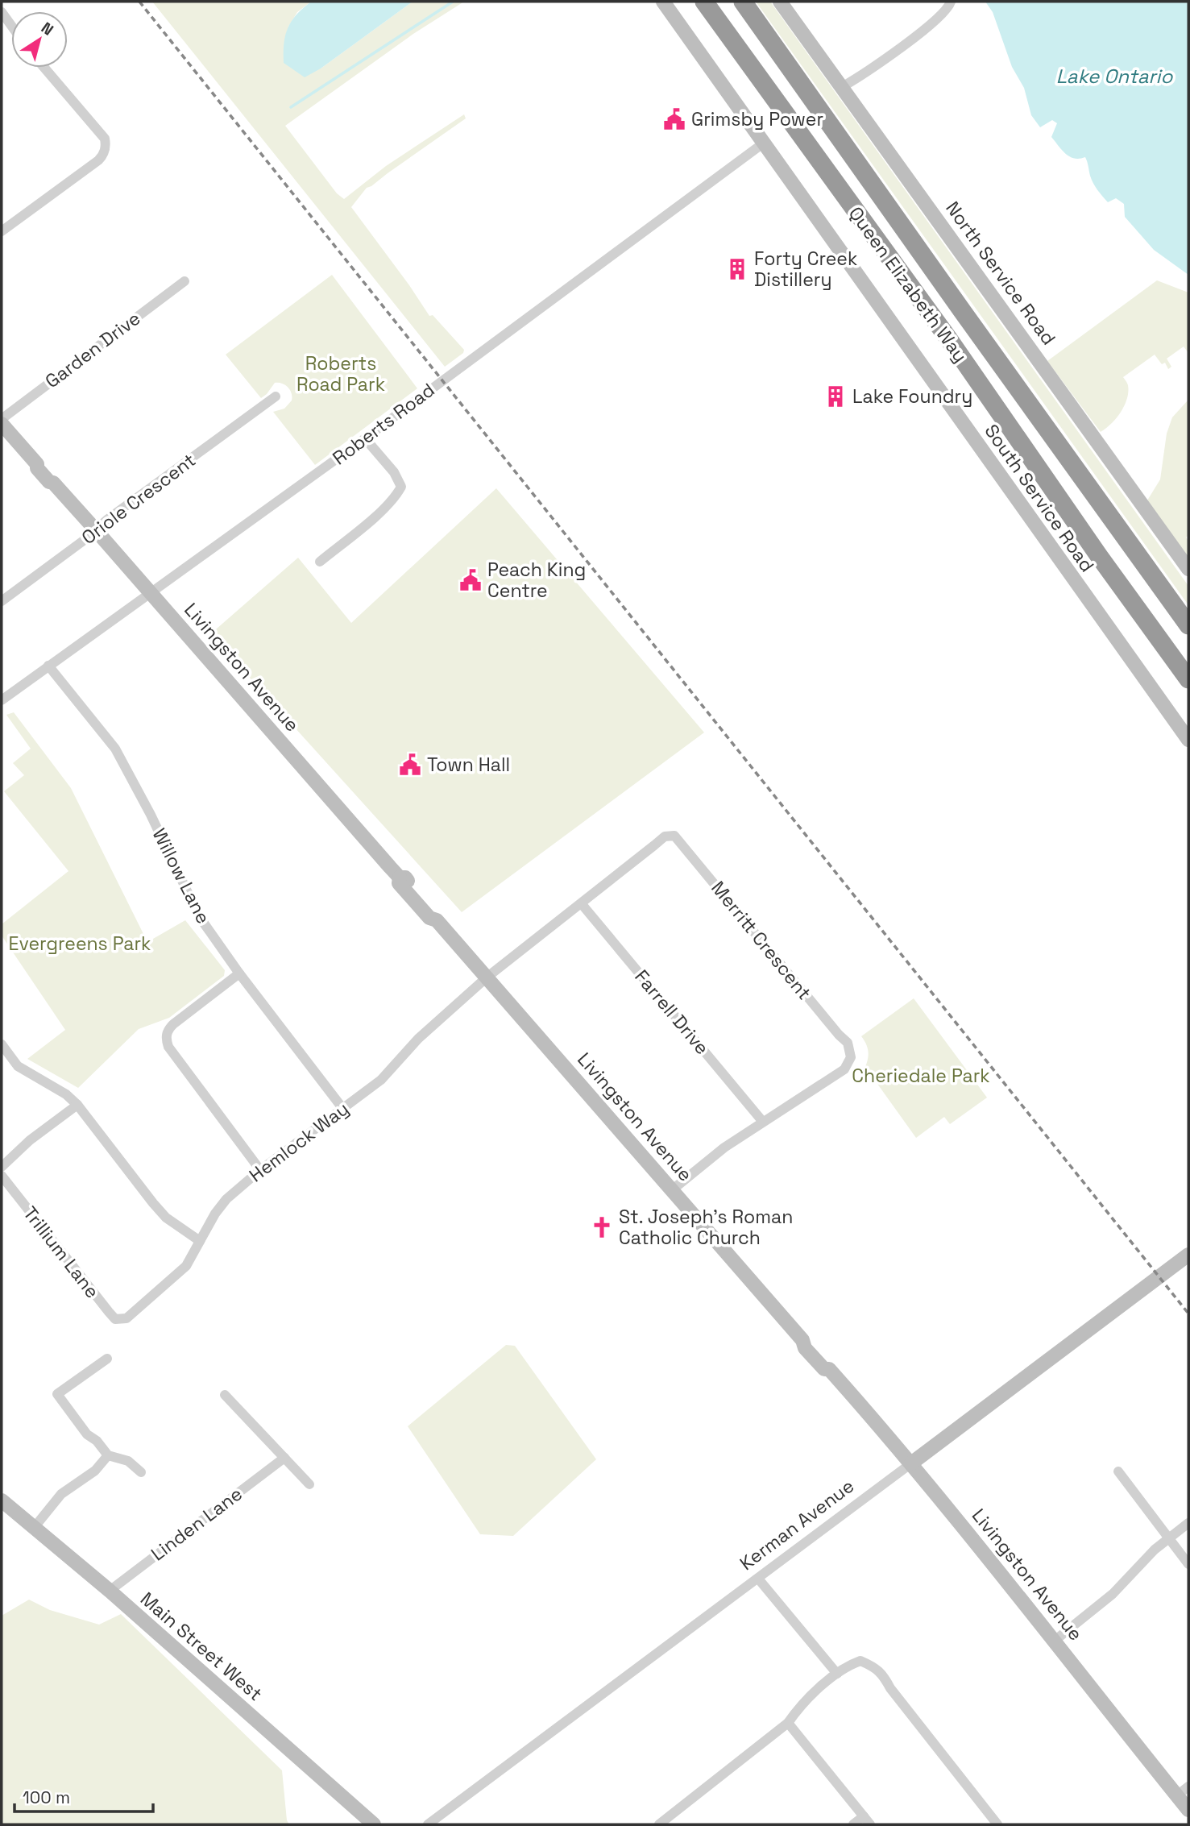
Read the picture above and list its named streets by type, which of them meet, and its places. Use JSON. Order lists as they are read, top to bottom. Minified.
{"streets":{"highway":["Queen Elizabeth Way"],"main road":["North Service Road","South Service Road","Livingston Avenue","Kerman Avenue","Main Street West"],"street":["Garden Drive","Roberts Road","Oriole Crescent","Willow Lane","Merritt Crescent","Farrell Drive","Hemlock Way","Trillium Lane","Linden Lane"]},"crossings":[["Roberts Road","South Service Road"],["Roberts Road","Livingston Avenue"],["Roberts Road","Willow Lane"],["Oriole Crescent","Livingston Avenue"],["Livingston Avenue","Merritt Crescent"],["Livingston Avenue","Hemlock Way"],["Livingston Avenue","Kerman Avenue"],["Willow Lane","Hemlock Way"],["Merritt Crescent","Farrell Drive"],["Merritt Crescent","Hemlock Way"],["Hemlock Way","Trillium Lane"],["Linden Lane","Main Street West"]],"water":["Lake Ontario"],"parks":["Roberts Road Park","Evergreens Park","Cheriedale Park"],"places":{"public building":["Grimsby Power","Peach King Centre","Town Hall"],"building":["Forty Creek Distillery","Lake Foundry"],"church":["St. Joseph's Roman Catholic Church"]},"scale_bar":"100 m","north":"top right"}
